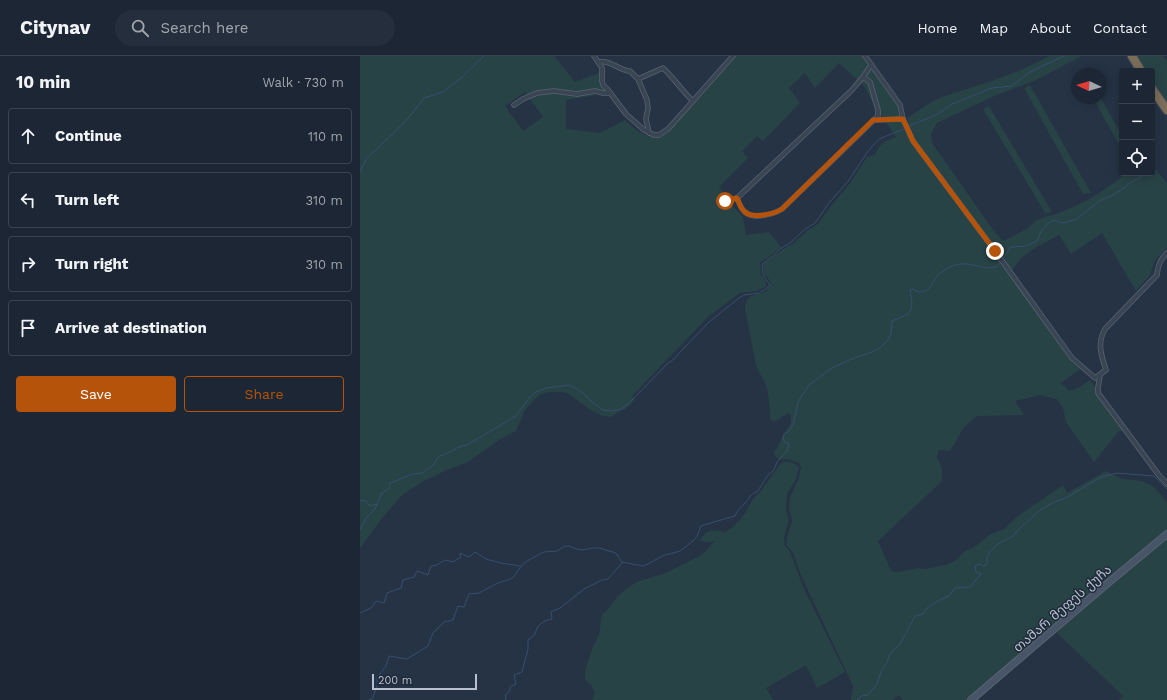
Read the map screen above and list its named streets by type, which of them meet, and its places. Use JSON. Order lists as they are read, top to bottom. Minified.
{"streets":{"street":["თამარ მეფეს ქუჩა"]},"scale_bar":"200 m","north":"left","page":{"header":"Citynav","search":"Search here","nav":["Home","Map","About","Contact"],"heading":["10 min","Walk · 730 m"],"map_buttons":["+","−"],"list":[["Continue","110 m"],["Turn left","310 m"],["Turn right","310 m"],"Arrive at destination"],"buttons":["Save","Share"],"scale":"200 m"}}
